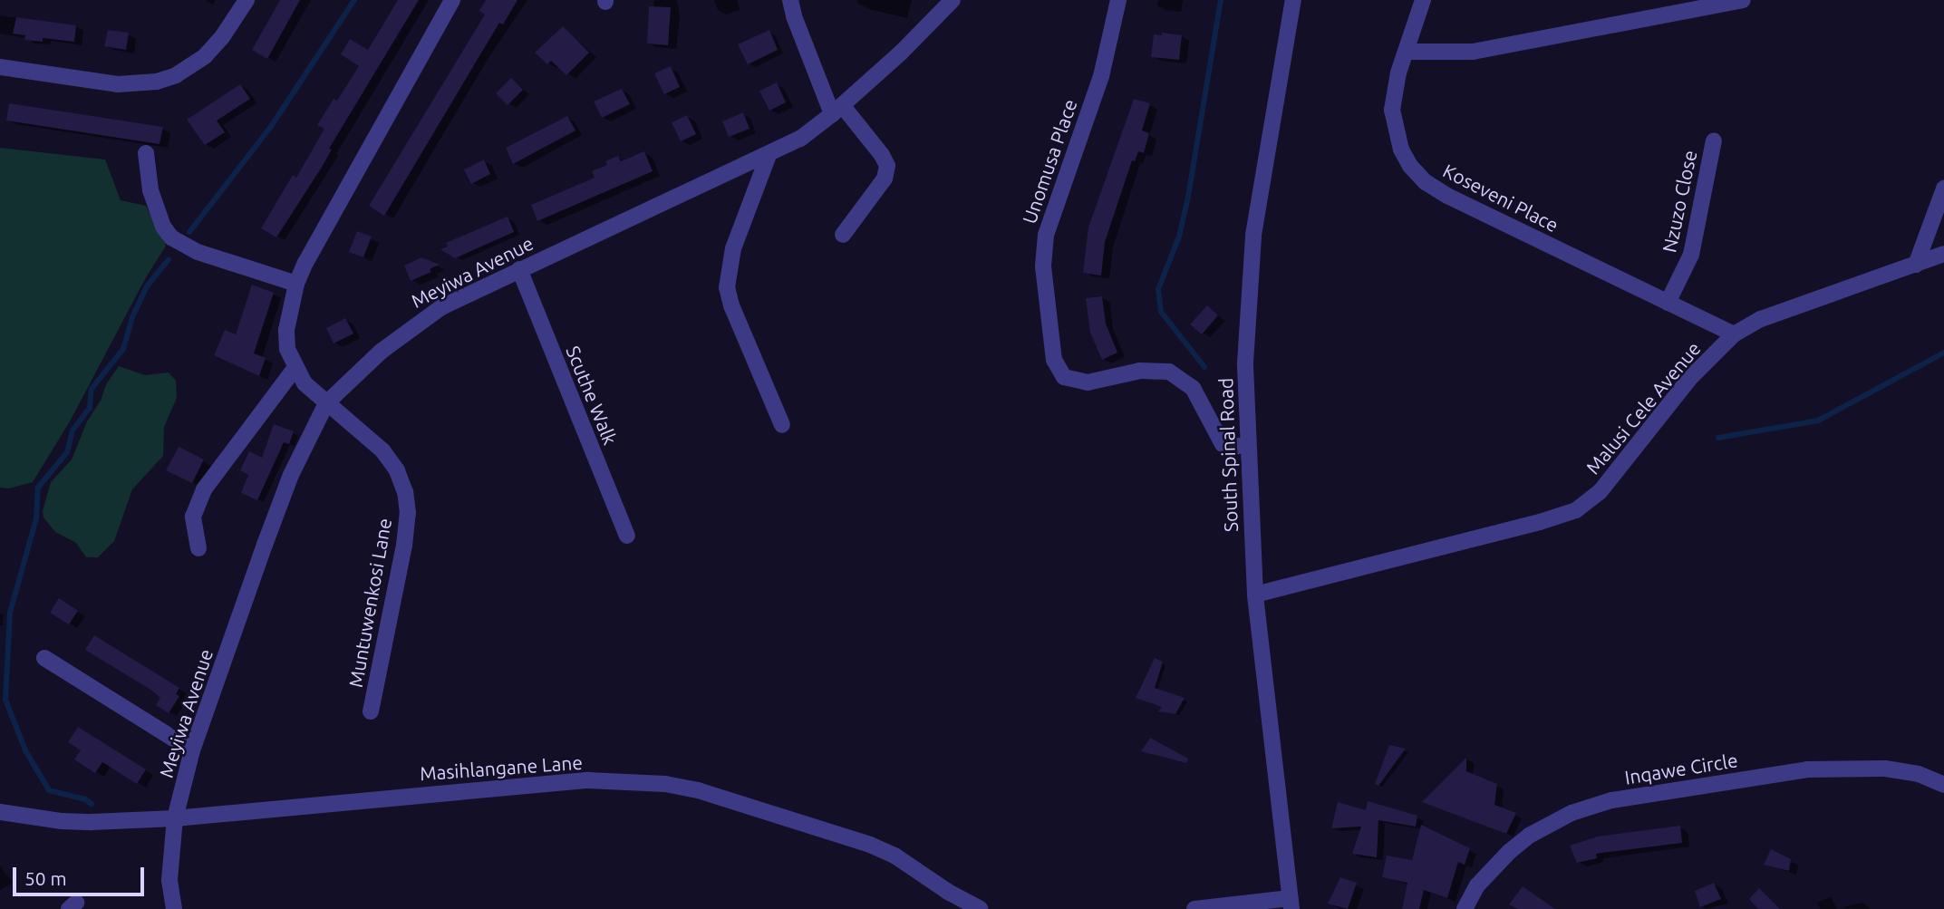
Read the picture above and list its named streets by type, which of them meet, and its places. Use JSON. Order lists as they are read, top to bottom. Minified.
{"streets":{"street":["Unomusa Place","Koseveni Place","Nzuzo Close","Meyiwa Avenue","Scuthe Walk","Malusi Cele Avenue","South Spinal Road","Muntuwenkosi Lane","Masihlangane Lane","Inqawe Circle"]},"crossings":[["Unomusa Place","South Spinal Road"],["Koseveni Place","Nzuzo Close"],["Koseveni Place","Malusi Cele Avenue"],["Meyiwa Avenue","Scuthe Walk"],["Meyiwa Avenue","Muntuwenkosi Lane"],["Meyiwa Avenue","Masihlangane Lane"],["Malusi Cele Avenue","South Spinal Road"]],"scale_bar":"50 m"}
